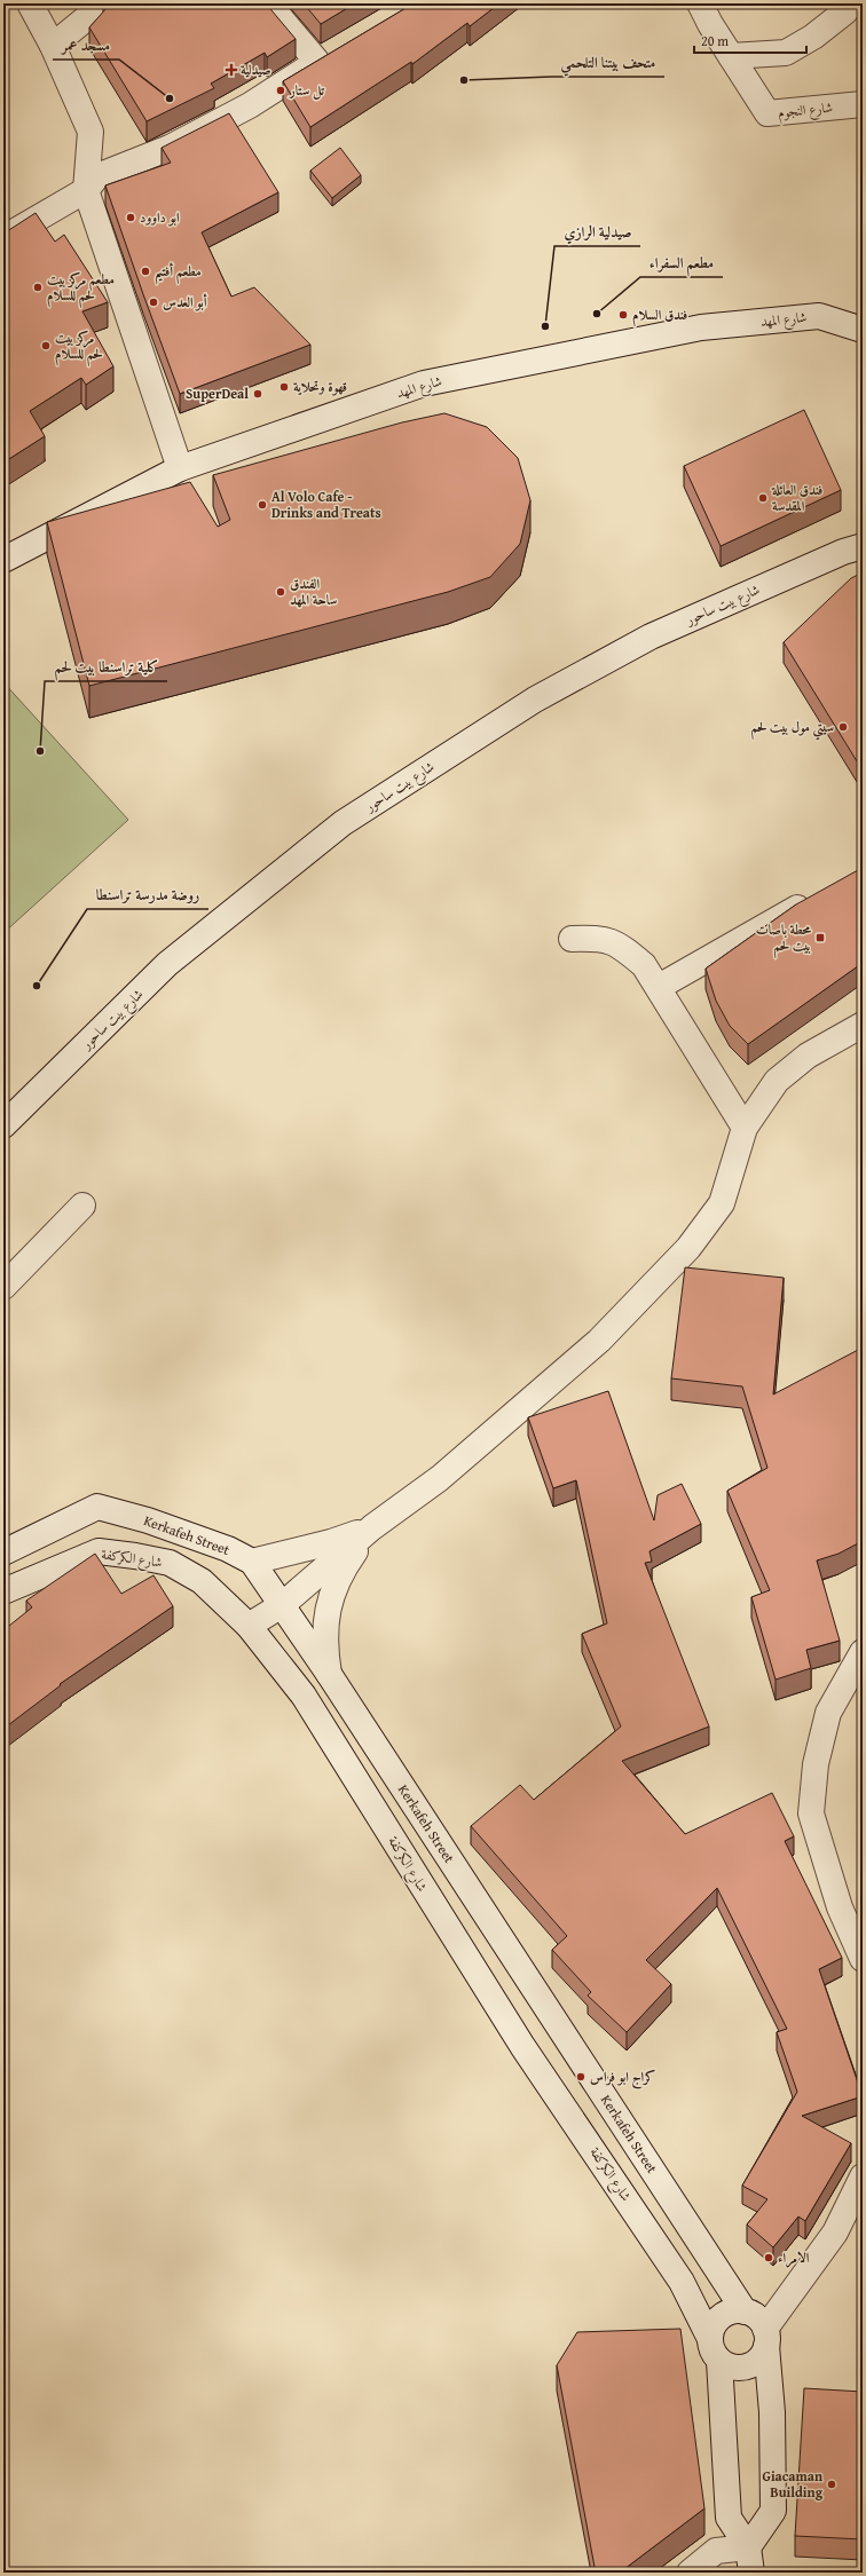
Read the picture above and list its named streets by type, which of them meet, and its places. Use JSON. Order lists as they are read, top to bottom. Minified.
{"streets":{"street":["شارع النجوم","شارع المهد","شارع بيت ساحور","Kerkafeh Street","شارع الكركفة"]},"crossings":[["Kerkafeh Street","شارع الكركفة"]],"places":{"health":["صيدلية"],"other":["متحف بيتنا التلحمي","تل ستار","مسجد عمر","ابو داوود","مطعم أفتيم","مطعم مركز بيت لحم للسلام","أبو العدس","مطعم السفراء","فندق السلام","صيدلية الرازي","مركز بيت لحم للسلام","قهوة وتحلاية","SuperDeal","فندق العائلة المقدسة","Al Volo Cafe - Drinks and Treats","الفندق ساحة المهد","سيتي مول بيت لحم","كلية تراسنطا بيت لحم","روضة مدرسة تراسنطا","كراج ابو فراس","الامراء","Giacaman Building"],"transit":["محطة باصات بيت لحم"]},"scale_bar":"20 m"}
